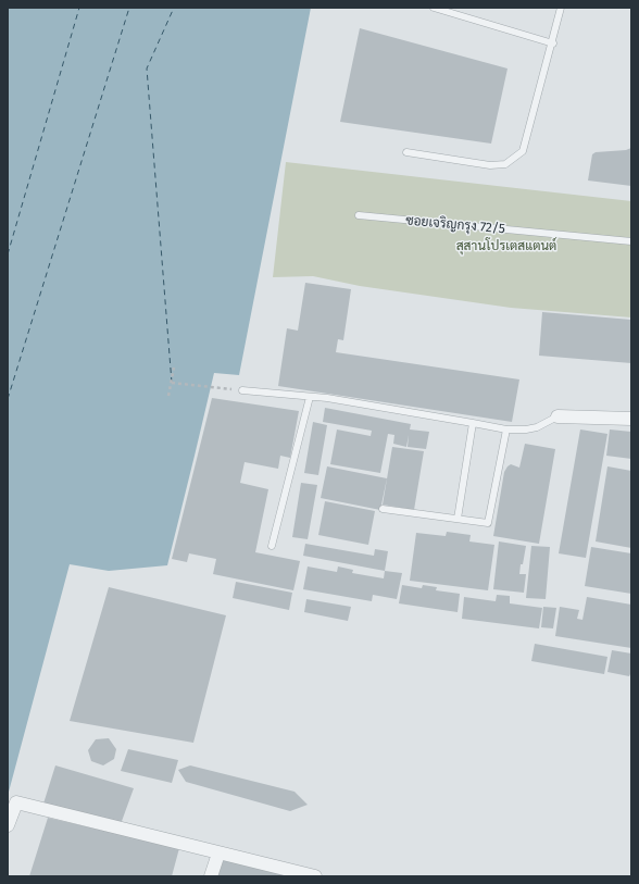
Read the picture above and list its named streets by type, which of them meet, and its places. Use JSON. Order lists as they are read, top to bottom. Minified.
{"streets":{"lane":["ซอยเจริญกรุง 72/5"]},"parks":["สุสานโปรเตสแตนต์"]}
